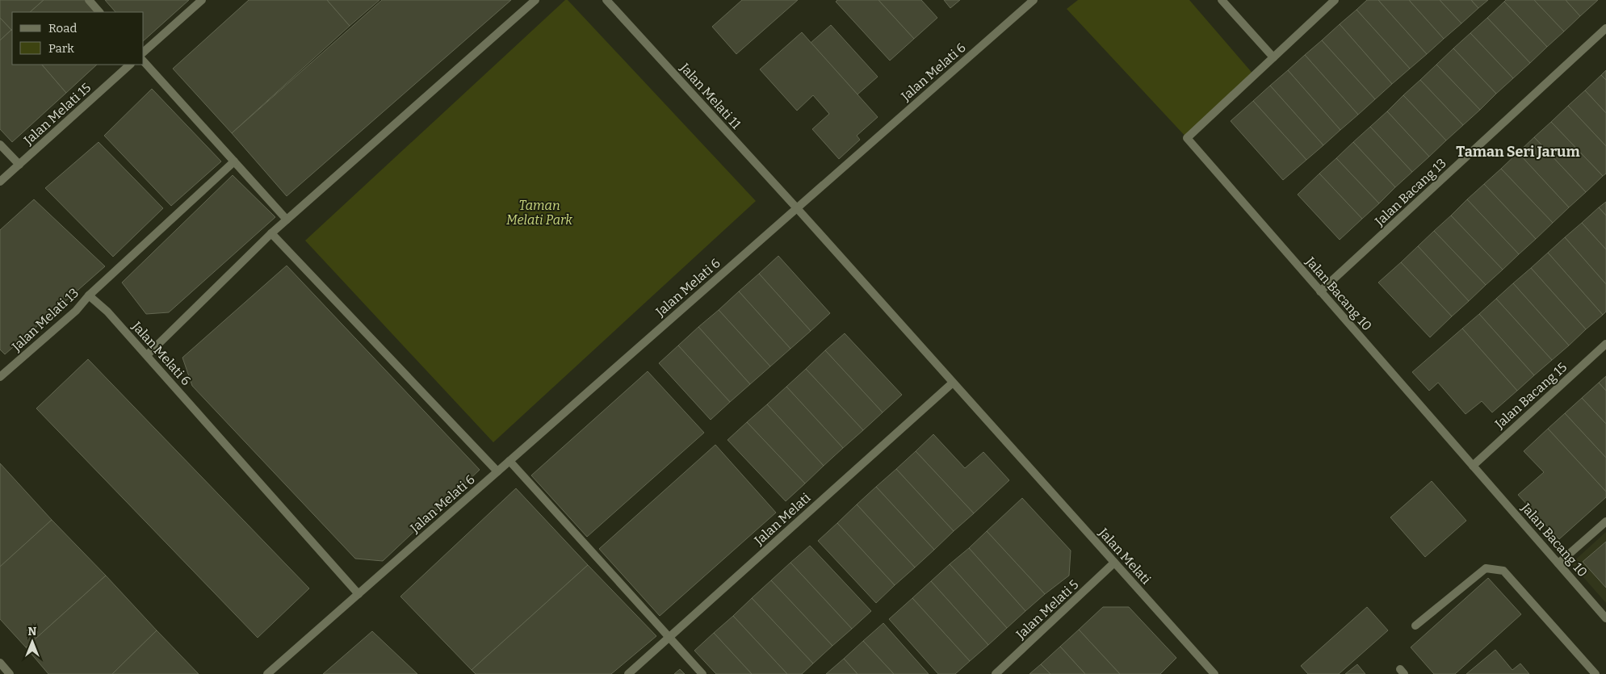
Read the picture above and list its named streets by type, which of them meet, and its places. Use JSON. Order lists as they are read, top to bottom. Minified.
{"streets":{"street":["Jalan Melati 6","Jalan Melati 11","Jalan Melati 15","Jalan Bacang 13","Jalan Bacang 10","Jalan Melati 13","Jalan Bacang 15","Jalan Melati","Jalan Melati 5"]},"crossings":[["Jalan Melati 6","Jalan Melati 11"],["Jalan Melati 6","Jalan Melati 13"],["Jalan Melati 6","Jalan Melati"],["Jalan Melati 11","Jalan Melati"],["Jalan Bacang 13","Jalan Bacang 10"],["Jalan Bacang 10","Jalan Bacang 15"],["Jalan Melati","Jalan Melati 5"]],"districts":["Taman Seri Jarum"],"parks":["Taman Melati Park"],"legend":["Road","Park"],"north":"top"}
